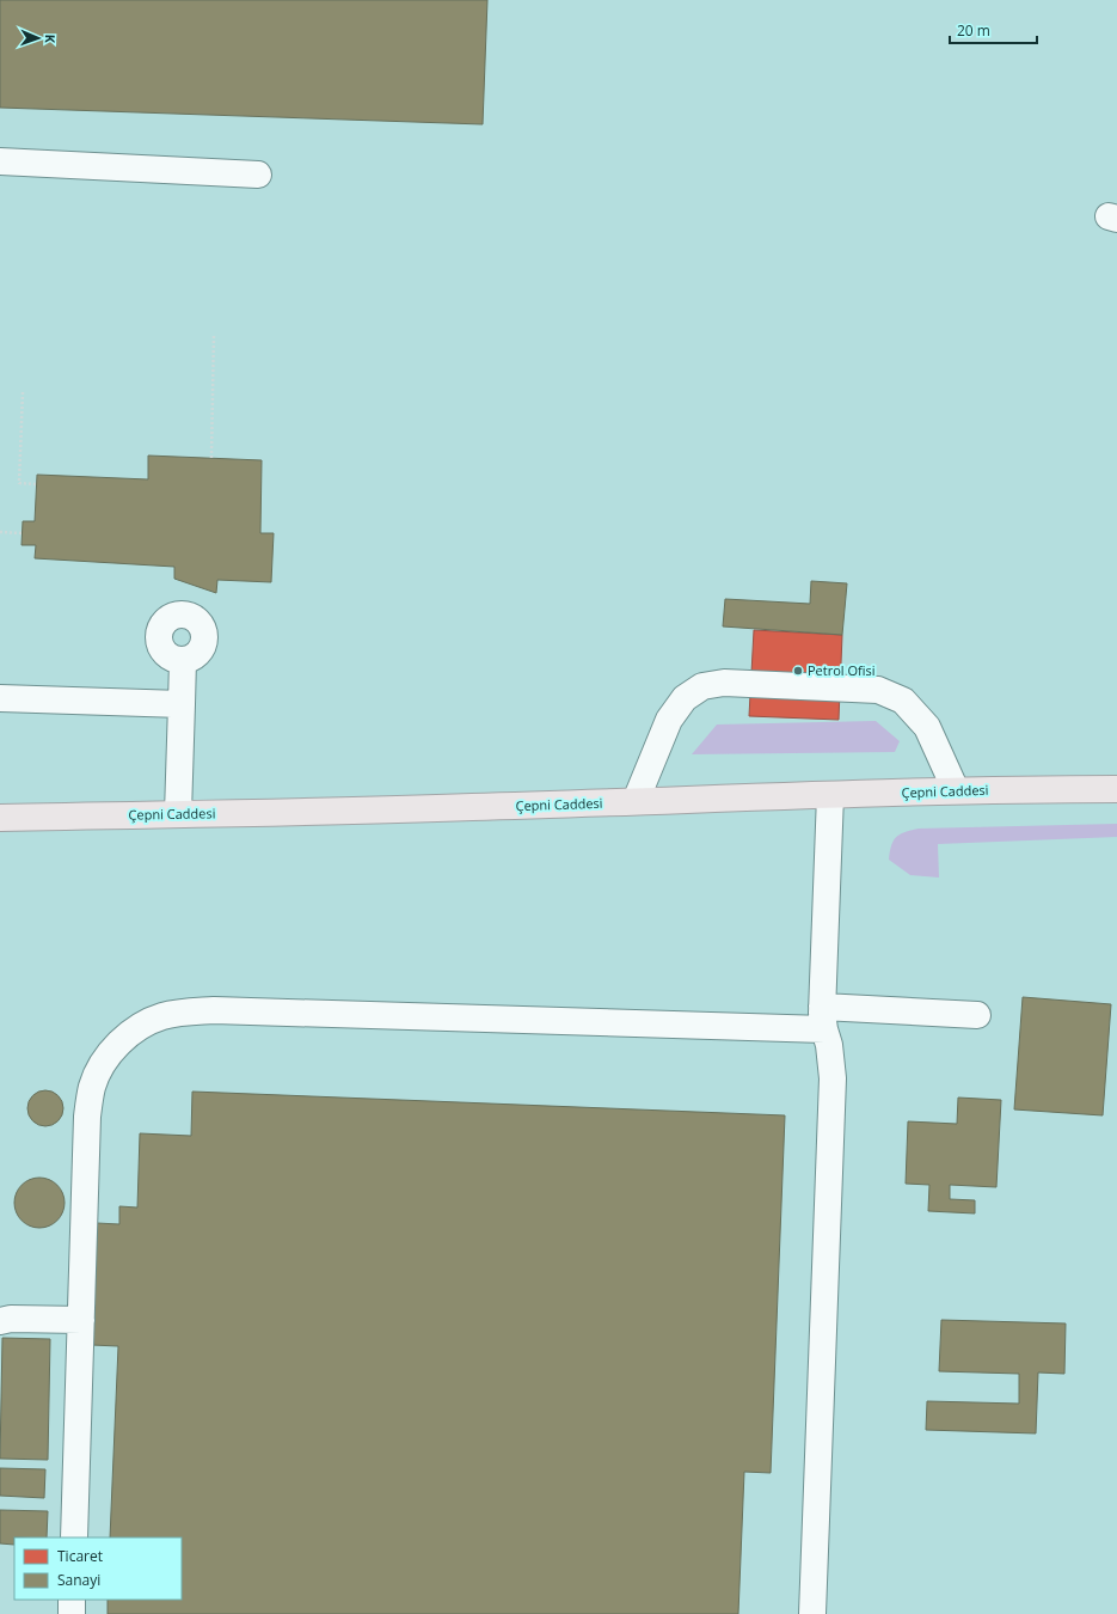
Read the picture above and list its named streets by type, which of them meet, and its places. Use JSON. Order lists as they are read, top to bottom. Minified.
{"streets":{"main road":["Çepni Caddesi"]},"places":["Petrol Ofisi"],"legend":["Ticaret","Sanayi"],"scale_bar":"20 m","north":"right"}
